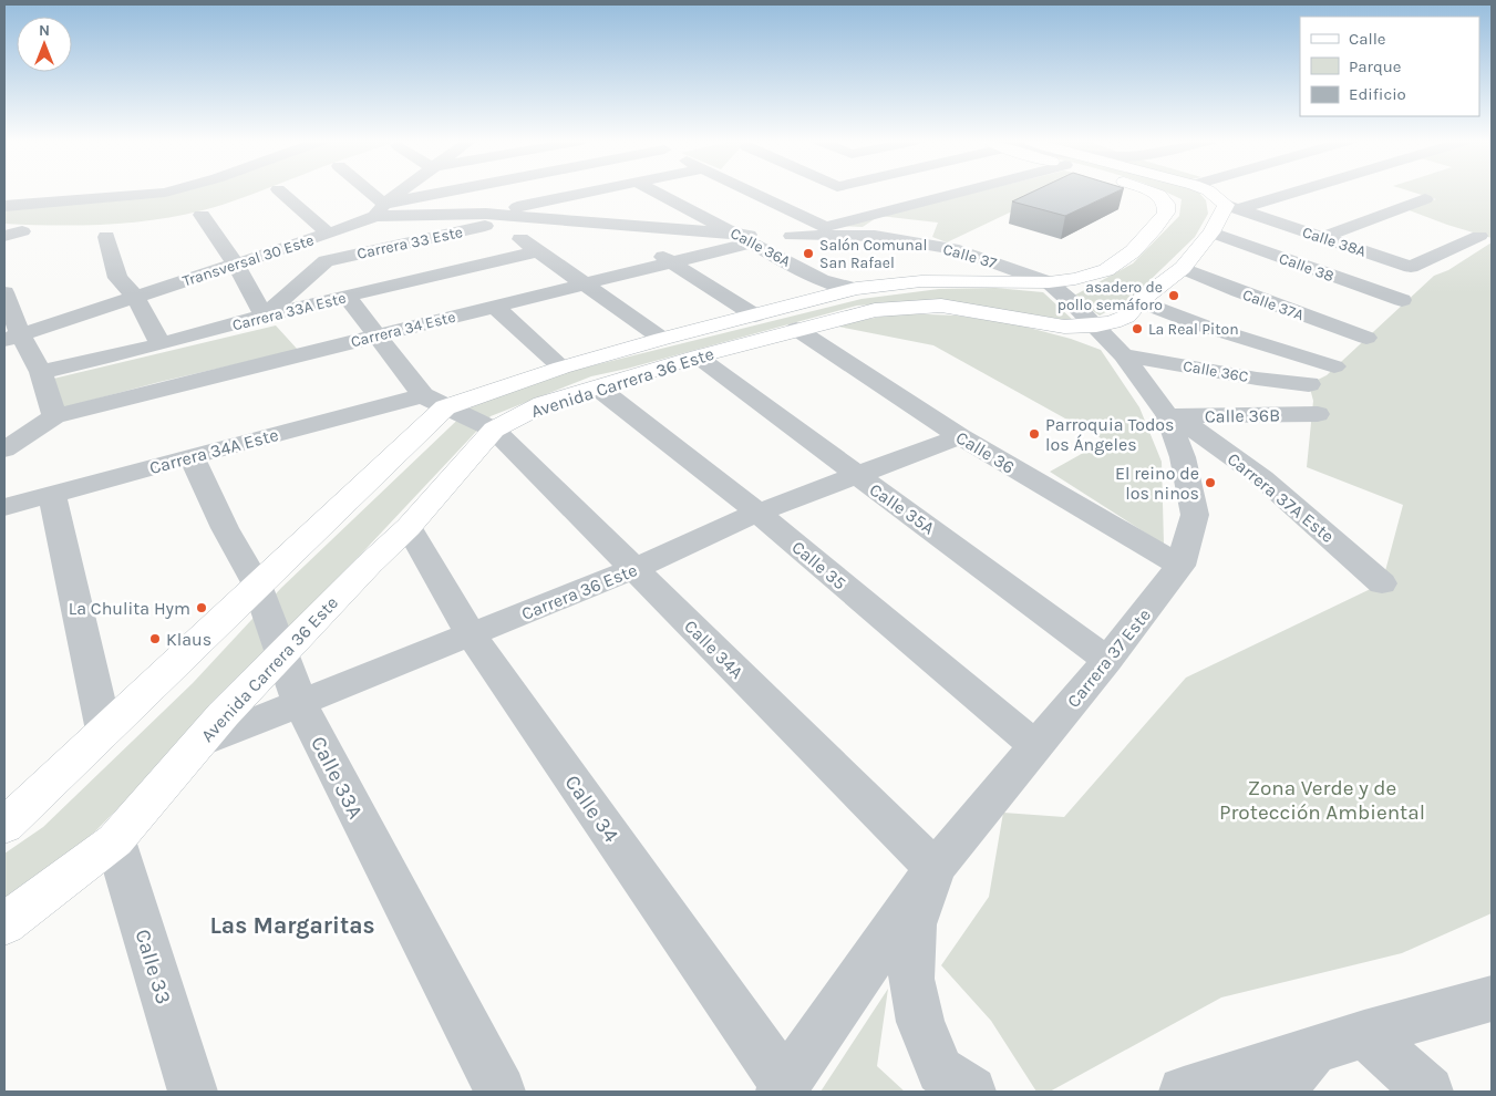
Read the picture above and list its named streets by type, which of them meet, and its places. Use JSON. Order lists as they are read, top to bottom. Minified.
{"streets":{"street":["Calle 38A","Carrera 33 Este","Calle 36A","Calle 37","Transversal 30 Este","Calle 38","Calle 37A","Carrera 33A Este","Carrera 34 Este","Calle 36C","Avenida Carrera 36 Este","Calle 36B","Carrera 34A Este","Calle 36","Carrera 37A Este","Calle 35A","Calle 35","Carrera 36 Este","Calle 34A","Carrera 37 Este","Calle 33A","Calle 34","Calle 33"]},"crossings":[["Calle 38A","Avenida Carrera 36 Este"],["Carrera 33 Este","Calle 36A"],["Carrera 33 Este","Calle 37"],["Carrera 33 Este","Carrera 34 Este"],["Calle 36A","Calle 37"],["Calle 36A","Carrera 34 Este"],["Calle 36A","Avenida Carrera 36 Este"],["Calle 37","Carrera 34 Este"],["Calle 37","Avenida Carrera 36 Este"],["Calle 38","Avenida Carrera 36 Este"],["Calle 37A","Avenida Carrera 36 Este"],["Avenida Carrera 36 Este","Carrera 34A Este"],["Avenida Carrera 36 Este","Calle 36"],["Avenida Carrera 36 Este","Calle 35A"],["Avenida Carrera 36 Este","Calle 35"],["Avenida Carrera 36 Este","Carrera 36 Este"],["Avenida Carrera 36 Este","Calle 34A"],["Avenida Carrera 36 Este","Calle 33A"],["Avenida Carrera 36 Este","Calle 34"],["Avenida Carrera 36 Este","Calle 33"],["Calle 36B","Carrera 37A Este"],["Calle 36B","Carrera 37 Este"],["Carrera 34A Este","Calle 33A"],["Calle 36","Carrera 36 Este"],["Calle 36","Carrera 37 Este"],["Carrera 37A Este","Carrera 37 Este"],["Calle 35A","Carrera 36 Este"],["Calle 35A","Carrera 37 Este"],["Calle 35","Carrera 36 Este"],["Calle 35","Carrera 37 Este"],["Carrera 36 Este","Calle 34A"],["Carrera 36 Este","Calle 33A"],["Carrera 36 Este","Calle 34"],["Calle 34A","Carrera 37 Este"],["Carrera 37 Este","Calle 34"]],"districts":["Las Margaritas"],"parks":["Zona Verde y de Protección Ambiental"],"places":["Salón Comunal San Rafael","asadero de pollo semáforo","La Real Piton","Parroquia Todos los Ángeles","El reino de los ninos","La Chulita Hym","Klaus"],"legend":["Calle","Parque","Edificio"],"north":"top"}
